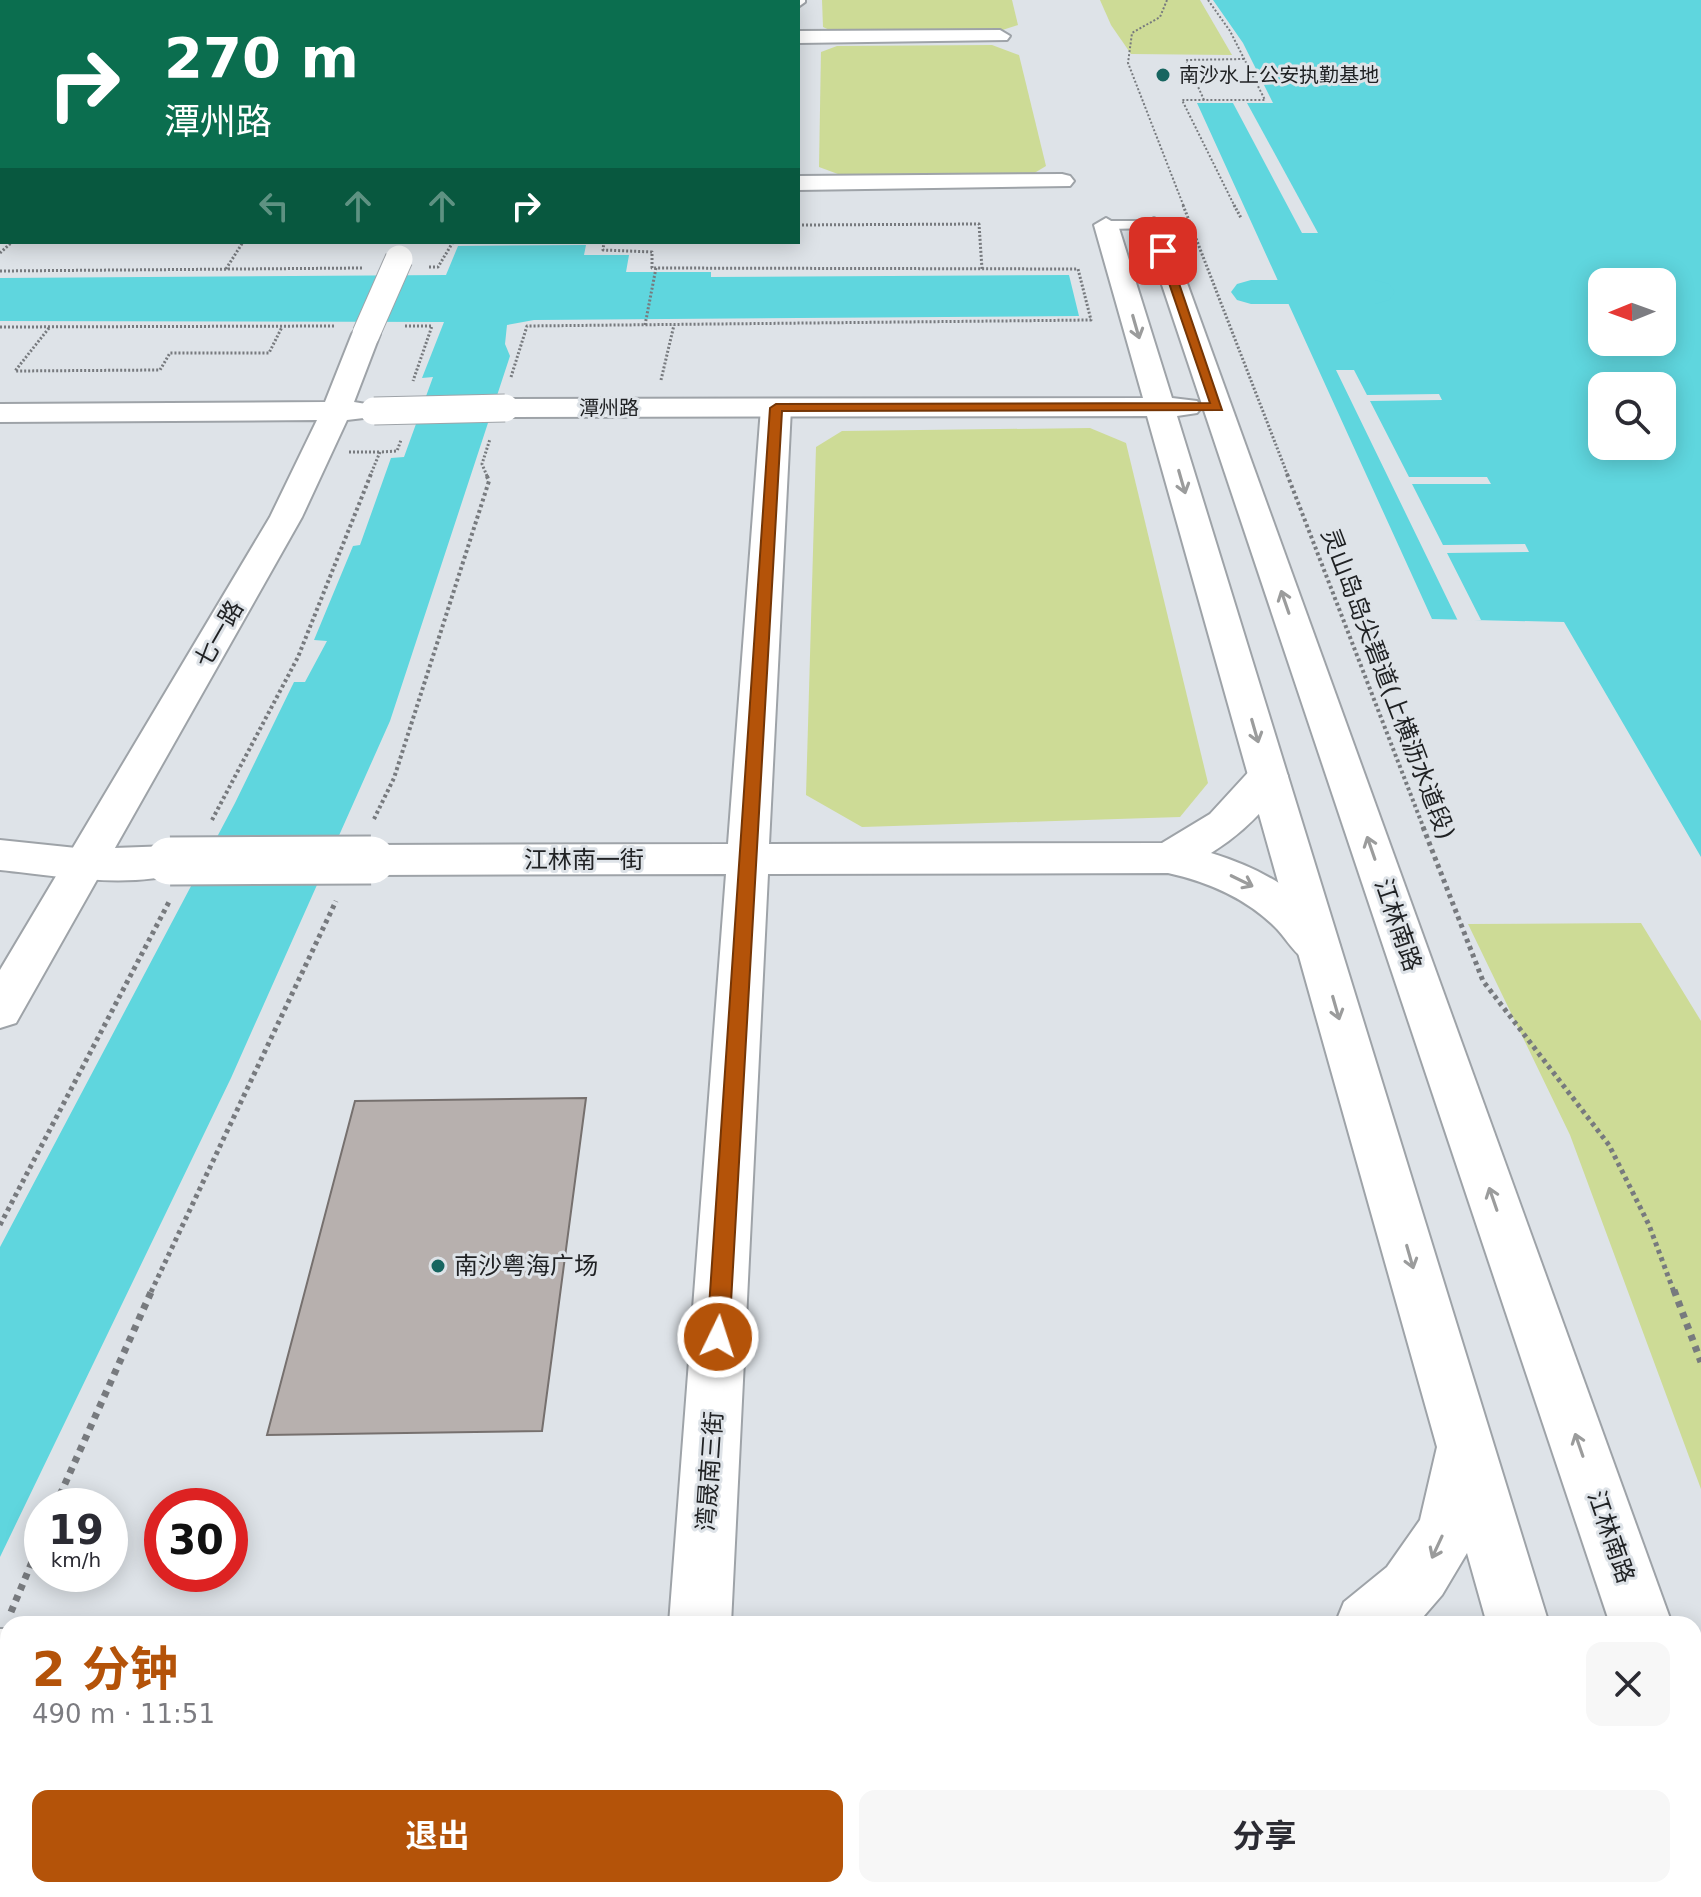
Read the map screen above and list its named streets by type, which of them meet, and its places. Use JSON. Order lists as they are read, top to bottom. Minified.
{"streets":{"street":["潭州路","七一路","江林南一街","江林南路","湾晟南三街"],"path":["灵山岛岛尖碧道(上横沥水道段)"]},"crossings":[["潭州路","七一路"],["潭州路","江林南路"],["潭州路","湾晟南三街"],["七一路","江林南一街"],["江林南一街","湾晟南三街"]],"places":["南沙水上公安执勤基地","南沙粤海广场"],"north":"left","page":{"turn":["270 m","潭州路"],"speed":"19 km/h","limit":"30","heading":["2 分钟","490 m · 11:51"],"buttons":["退出","分享"]}}
